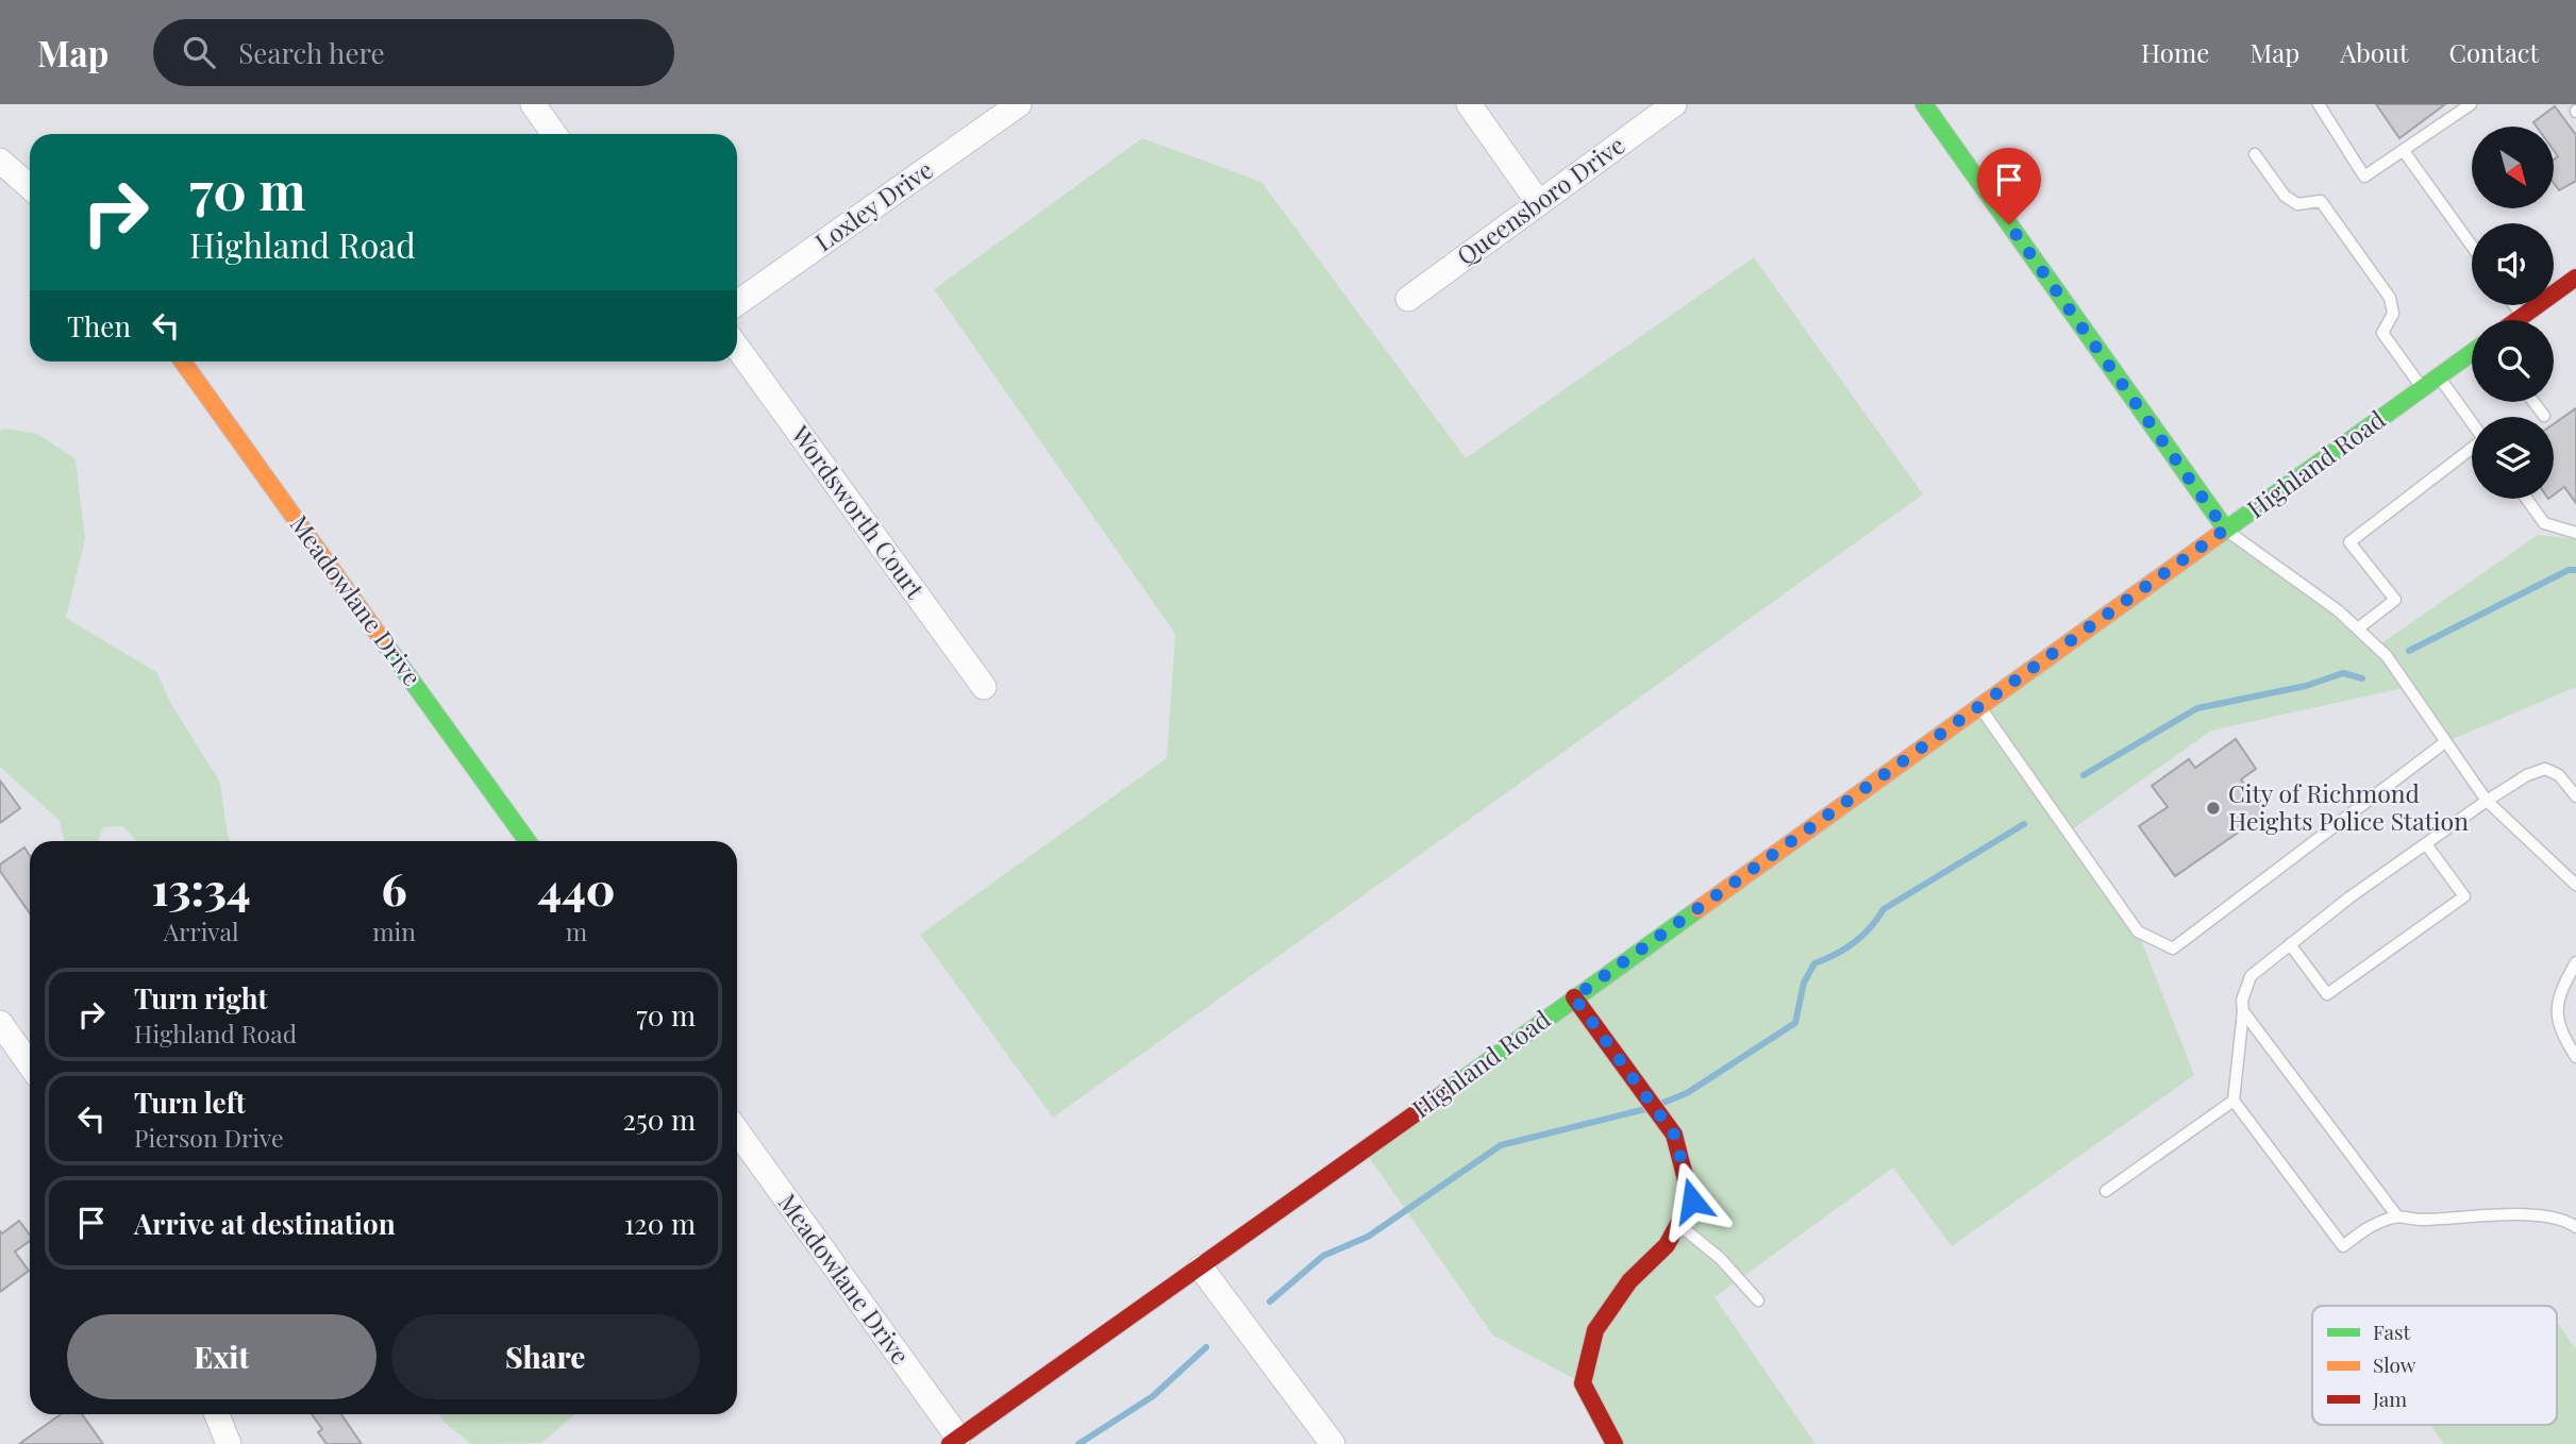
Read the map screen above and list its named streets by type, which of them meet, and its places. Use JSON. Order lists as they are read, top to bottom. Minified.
{"streets":{"street":["Queensboro Drive","Loxley Drive","Highland Road","Wordsworth Court","Meadowlane Drive"]},"crossings":[["Highland Road","Meadowlane Drive"]],"places":["City of Richmond Heights Police Station"],"legend":["Fast","Slow","Jam"],"north":"bottom right","page":{"header":"Map","search":"Search here","nav":["Home","Map","About","Contact"],"turn":["70 m","Highland Road"],"then":"Then","eta":["13:34","Arrival","6","min","440","m"],"list":[{"name":"Turn right","note":"Highland Road","value":"70 m"},{"name":"Turn left","note":"Pierson Drive","value":"250 m"},{"name":"Arrive at destination","value":"120 m"}],"buttons":["Exit","Share"]}}
